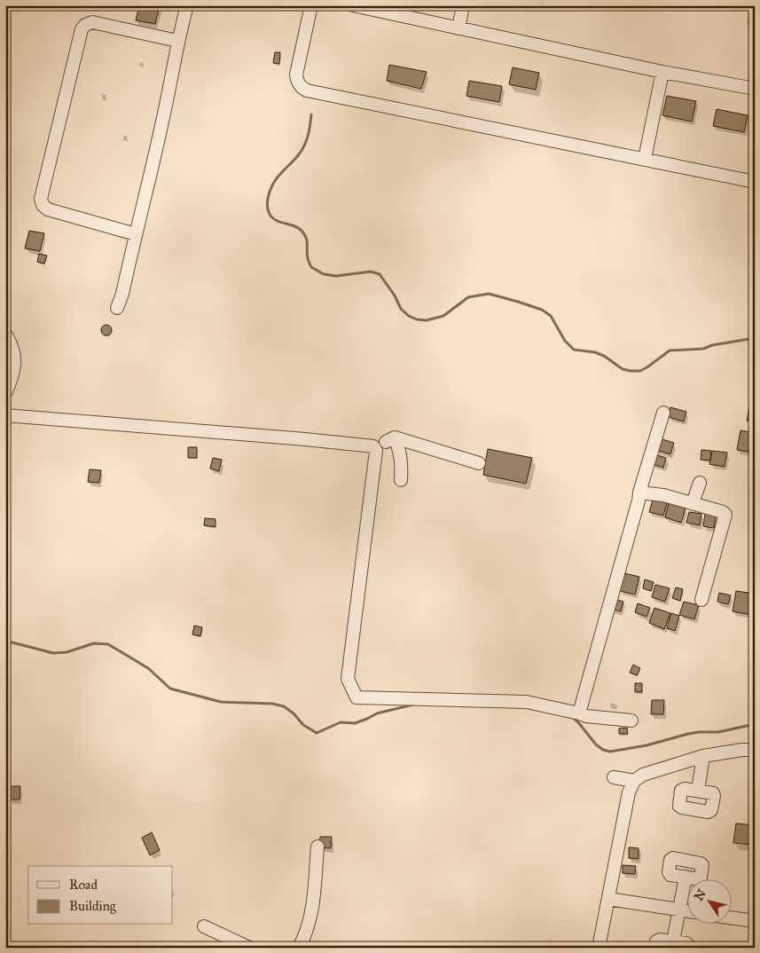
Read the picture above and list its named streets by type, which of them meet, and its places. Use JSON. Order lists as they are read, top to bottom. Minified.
{"legend":["Road","Building"],"north":"top left"}
